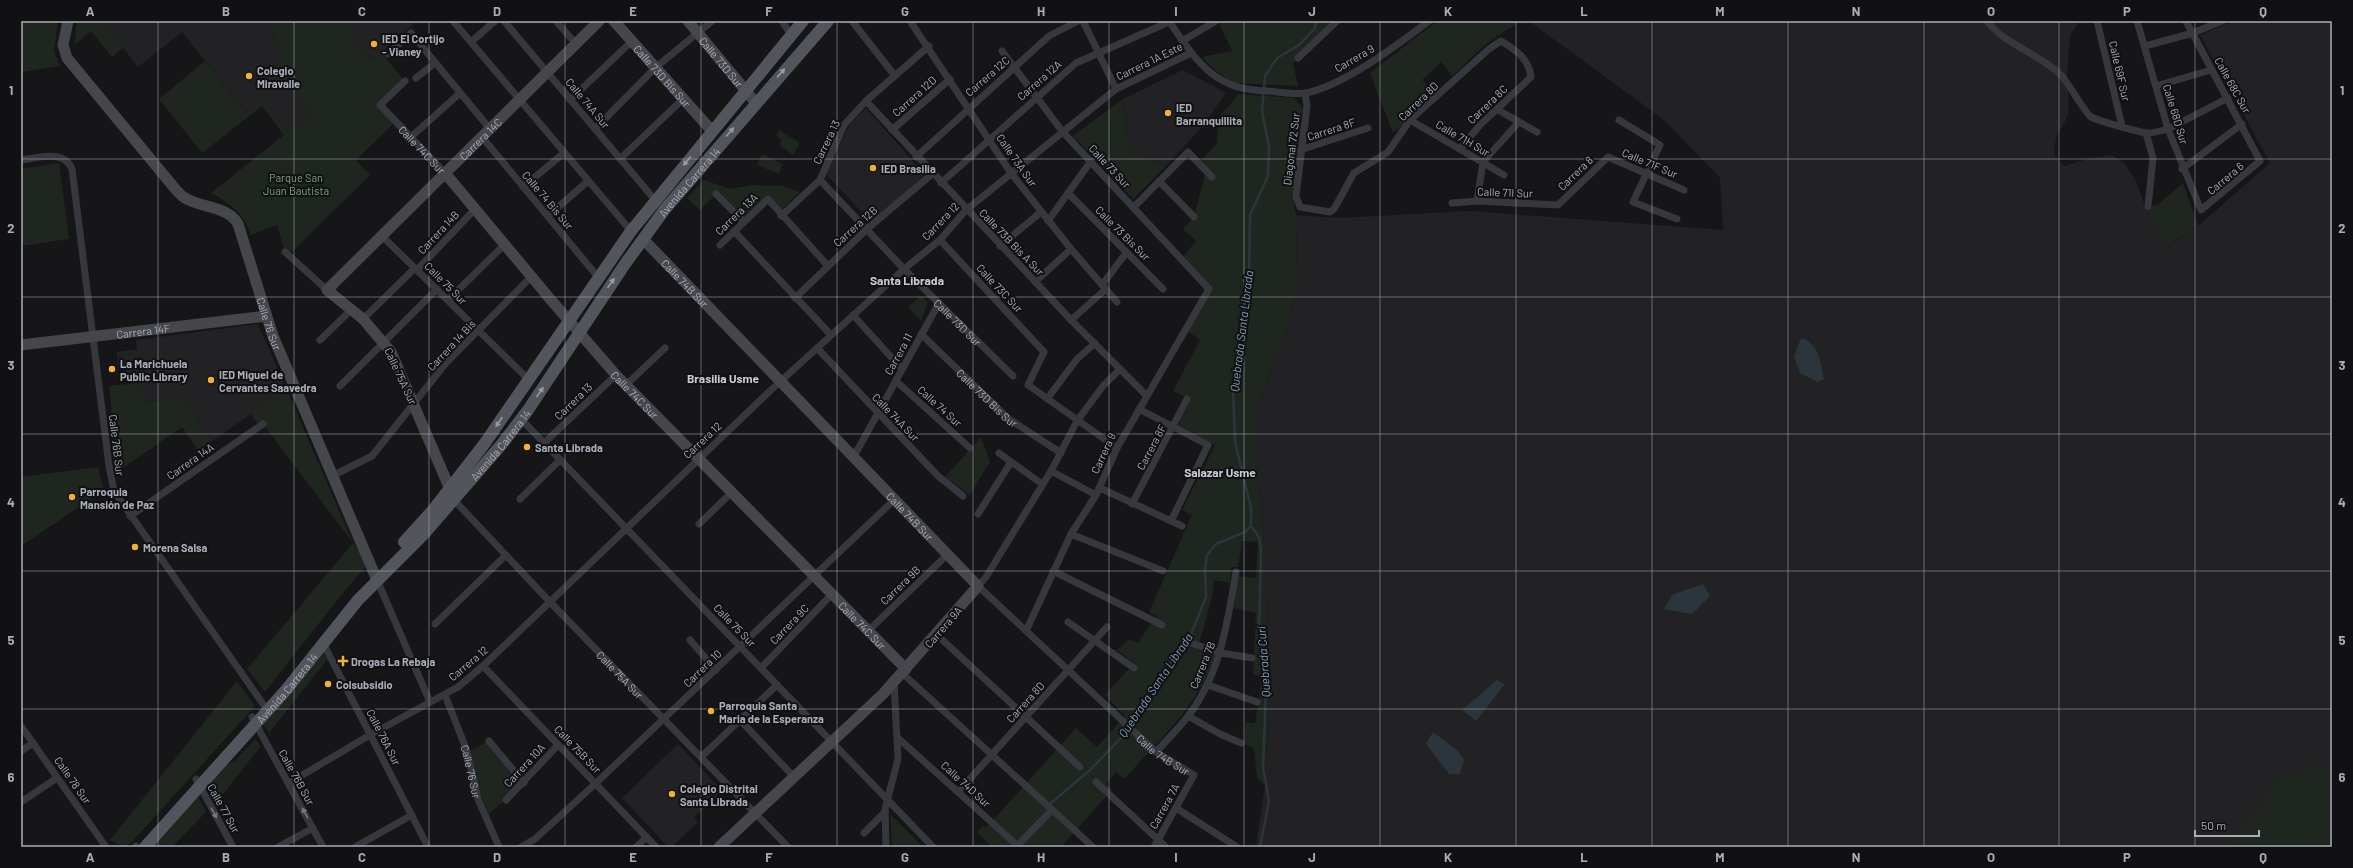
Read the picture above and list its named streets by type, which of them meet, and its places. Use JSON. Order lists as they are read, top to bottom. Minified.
{"streets":{"main road":["Avenida Carrera 14"],"street":["Carrera 9","Carrera 1A Este","Calle 73D Sur","Calle 69F Sur","Calle 73D Bis Sur","Carrera 12C","Carrera 12A","Calle 68C Sur","Carrera 12D","Carrera 8D","Calle 74A Sur","Carrera 8C","Calle 68D Sur","Carrera 8F","Calle 71H Sur","Carrera 14C","Carrera 13","Diagonal 72 Sur","Calle 74C Sur","Calle 73A Sur","Calle 71F Sur","Calle 73 Sur","Carrera 8","Carrera 6","Calle 71I Sur","Calle 74 Bis Sur","Carrera 13A","Carrera 12","Carrera 12B","Carrera 14B","Calle 73 Bis Sur","Calle 73B Bis A Sur","Calle 75 Sur","Calle 74B Sur","Calle 73C Sur","Calle 76 Sur","Carrera 14F","Carrera 14 Bis","Carrera 11","Calle 75A Sur","Calle 74 Sur","Calle 76B Sur","Carrera 14A","Carrera 9B","Carrera 9C","Carrera 9A","Carrera 7B","Carrera 10","Calle 76A Sur","Calle 75B Sur","Carrera 10A","Calle 78 Sur","Calle 74D Sur","Carrera 7A","Calle 77 Sur"]},"crossings":[["Carrera 9","Carrera 1A Este"],["Carrera 9","Carrera 12A"],["Carrera 9","Diagonal 72 Sur"],["Carrera 9","Calle 73 Sur"],["Carrera 9","Calle 73B Bis A Sur"],["Carrera 9","Calle 74B Sur"],["Carrera 1A Este","Carrera 12"],["Calle 73D Sur","Carrera 13"],["Calle 73D Sur","Avenida Carrera 14"],["Calle 73D Sur","Carrera 12"],["Calle 73D Sur","Carrera 12B"],["Calle 73D Sur","Carrera 11"],["Calle 73D Bis Sur","Avenida Carrera 14"],["Calle 73D Bis Sur","Carrera 11"],["Calle 73D Bis Sur","Carrera 9A"],["Carrera 12C","Calle 73A Sur"],["Carrera 12C","Calle 73 Sur"],["Carrera 12C","Calle 73B Bis A Sur"],["Carrera 12A","Calle 73A Sur"],["Carrera 12A","Calle 73 Sur"],["Carrera 12A","Calle 73B Bis A Sur"],["Calle 68C Sur","Carrera 6"],["Carrera 12D","Calle 73A Sur"],["Carrera 12D","Calle 73B Bis A Sur"],["Carrera 8D","Carrera 8C"],["Carrera 8D","Calle 71H Sur"],["Carrera 8D","Diagonal 72 Sur"],["Carrera 8D","Calle 74C Sur"],["Carrera 8D","Calle 74B Sur"],["Carrera 8D","Calle 74D Sur"],["Calle 74A Sur","Carrera 14C"],["Calle 74A Sur","Avenida Carrera 14"],["Calle 74A Sur","Carrera 12"],["Calle 74A Sur","Carrera 11"],["Carrera 8C","Calle 71H Sur"],["Calle 68D Sur","Carrera 6"],["Carrera 8F","Diagonal 72 Sur"],["Carrera 14C","Calle 74C Sur"],["Carrera 14C","Calle 74 Bis Sur"],["Carrera 14C","Calle 75 Sur"],["Carrera 14C","Calle 75A Sur"],["Carrera 13","Calle 74C Sur"],["Carrera 13","Calle 73A Sur"],["Carrera 13","Carrera 13A"],["Carrera 13","Calle 73B Bis A Sur"],["Carrera 13","Calle 75 Sur"],["Calle 74C Sur","Avenida Carrera 14"],["Calle 74C Sur","Carrera 12"],["Calle 74C Sur","Carrera 14B"],["Calle 74C Sur","Carrera 14 Bis"],["Calle 74C Sur","Carrera 9B"],["Calle 74C Sur","Carrera 9C"],["Calle 74C Sur","Carrera 9A"],["Calle 74C Sur","Carrera 10"],["Calle 73A Sur","Carrera 12"],["Calle 71F Sur","Carrera 8"],["Calle 73 Sur","Carrera 12"],["Carrera 8","Calle 71I Sur"],["Avenida Carrera 14","Calle 74 Bis Sur"],["Avenida Carrera 14","Calle 75 Sur"],["Avenida Carrera 14","Calle 74B Sur"],["Avenida Carrera 14","Calle 76 Sur"],["Avenida Carrera 14","Calle 75A Sur"],["Avenida Carrera 14","Calle 76B Sur"],["Avenida Carrera 14","Calle 76A Sur"],["Avenida Carrera 14","Calle 77 Sur"],["Carrera 12","Calle 73B Bis A Sur"],["Carrera 12","Calle 75 Sur"],["Carrera 12","Calle 74B Sur"],["Carrera 12","Calle 73C Sur"],["Carrera 12","Calle 76 Sur"],["Carrera 12","Calle 75A Sur"],["Carrera 12","Calle 76B Sur"],["Carrera 12","Calle 76A Sur"],["Carrera 12","Calle 75B Sur"],["Carrera 12B","Calle 73B Bis A Sur"],["Carrera 14B","Calle 75 Sur"],["Carrera 14B","Calle 75A Sur"],["Calle 73B Bis A Sur","Carrera 9A"],["Calle 75 Sur","Carrera 14 Bis"],["Calle 75 Sur","Carrera 9C"],["Calle 75 Sur","Carrera 9A"],["Calle 75 Sur","Carrera 10"],["Calle 74B Sur","Carrera 11"],["Calle 74B Sur","Carrera 9B"],["Calle 74B Sur","Carrera 9A"],["Calle 74B Sur","Carrera 7B"],["Calle 74B Sur","Carrera 10"],["Calle 74B Sur","Carrera 7A"],["Calle 76 Sur","Carrera 14F"],["Calle 76 Sur","Carrera 14 Bis"],["Carrera 14F","Calle 76B Sur"],["Carrera 14 Bis","Calle 75A Sur"],["Carrera 11","Calle 74 Sur"],["Calle 75A Sur","Carrera 9A"],["Calle 75A Sur","Carrera 10"],["Calle 76B Sur","Carrera 14A"],["Carrera 10","Calle 75B Sur"],["Calle 75B Sur","Carrera 10A"]],"one_way":["Calle 77 Sur"],"districts":["Santa Librada","Brasilia Usme","Salazar Usme"],"water":["Quebrada Santa Librada","Quebrada Curí"],"parks":["Parque San Juan Bautista"],"places":{"other":["IED El Cortijo - Vianey","Colegio Miravalle","IED Barranquillita","IED Brasilia","La Marichuela Public Library","IED Miguel de Cervantes Saavedra","Santa Librada","Parroquia Mansión de Paz","Morena Salsa","Colsubsidio","Parroquia Santa Maria de la Esperanza","Colegio Distrital Santa Librada"],"health":["Drogas La Rebaja"]},"scale_bar":"50 m","grid":{"columns":["A","B","C","D","E","F","G","H","I","J","K","L","M","N","O","P","Q"],"rows":["1","2","3","4","5","6"]}}
